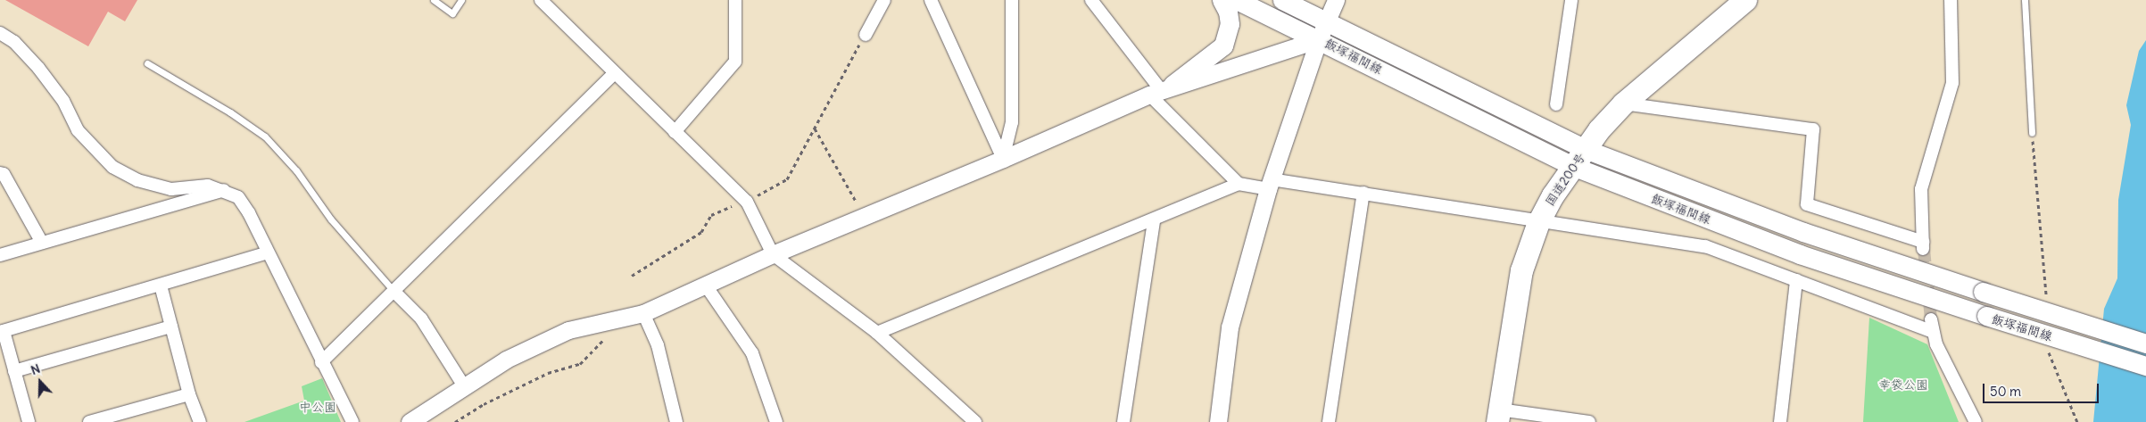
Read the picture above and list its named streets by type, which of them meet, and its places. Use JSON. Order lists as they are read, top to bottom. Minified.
{"streets":{"highway":["国道200号"],"main road":["飯塚福間線"]},"crossings":[["飯塚福間線","国道200号"]],"parks":["幸袋公園","中公園"],"scale_bar":"50 m","north":"top"}
